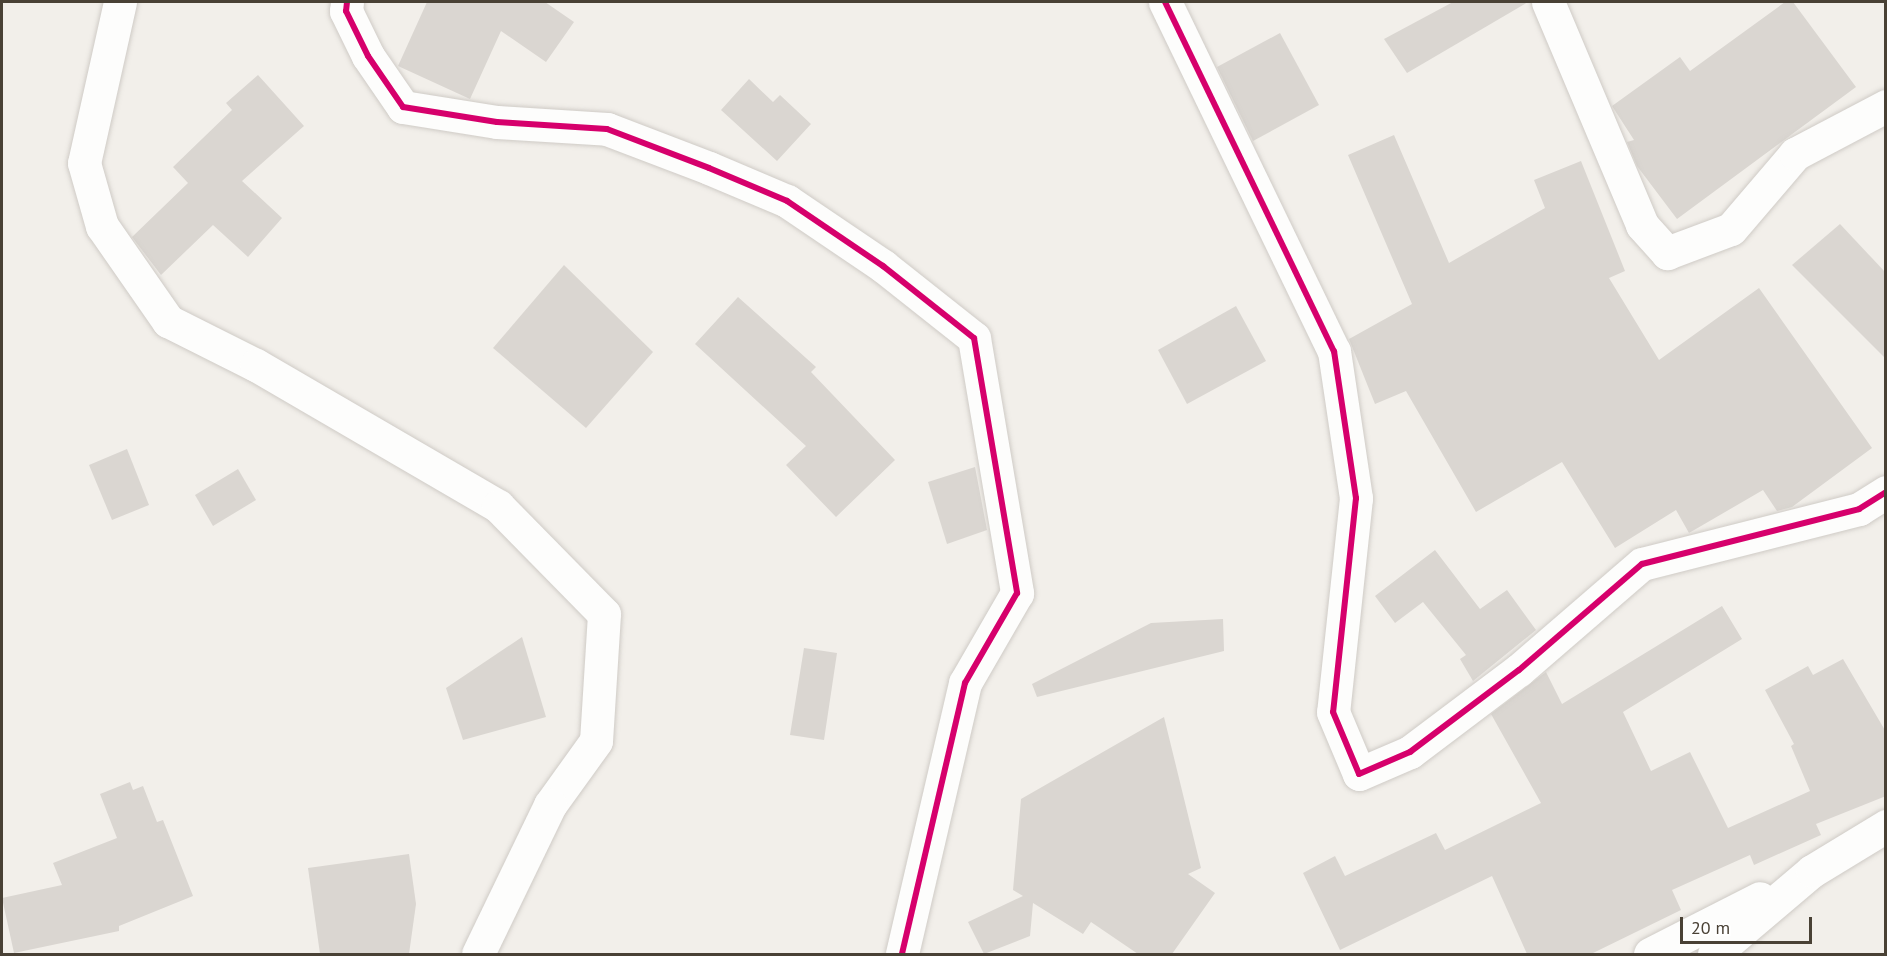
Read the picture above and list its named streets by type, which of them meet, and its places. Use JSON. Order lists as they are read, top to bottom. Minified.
{"scale_bar":"20 m"}
